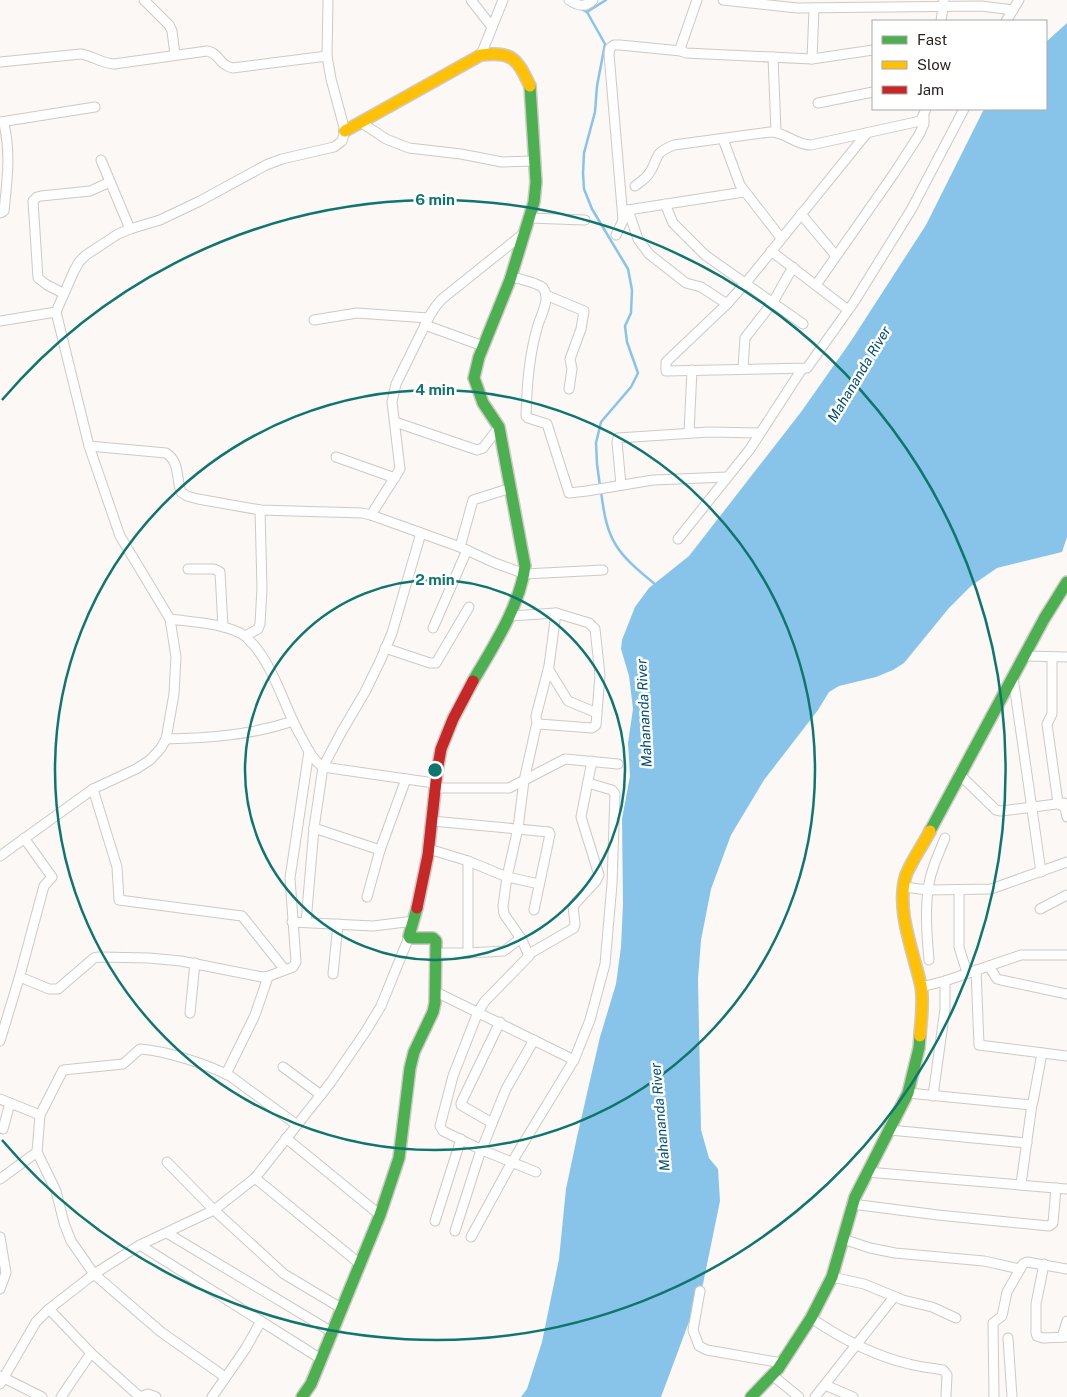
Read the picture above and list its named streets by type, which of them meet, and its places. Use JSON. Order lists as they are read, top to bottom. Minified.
{"water":["Mahananda River"],"legend":["Fast","Slow","Jam"],"rings":["6 min","4 min","2 min"]}
